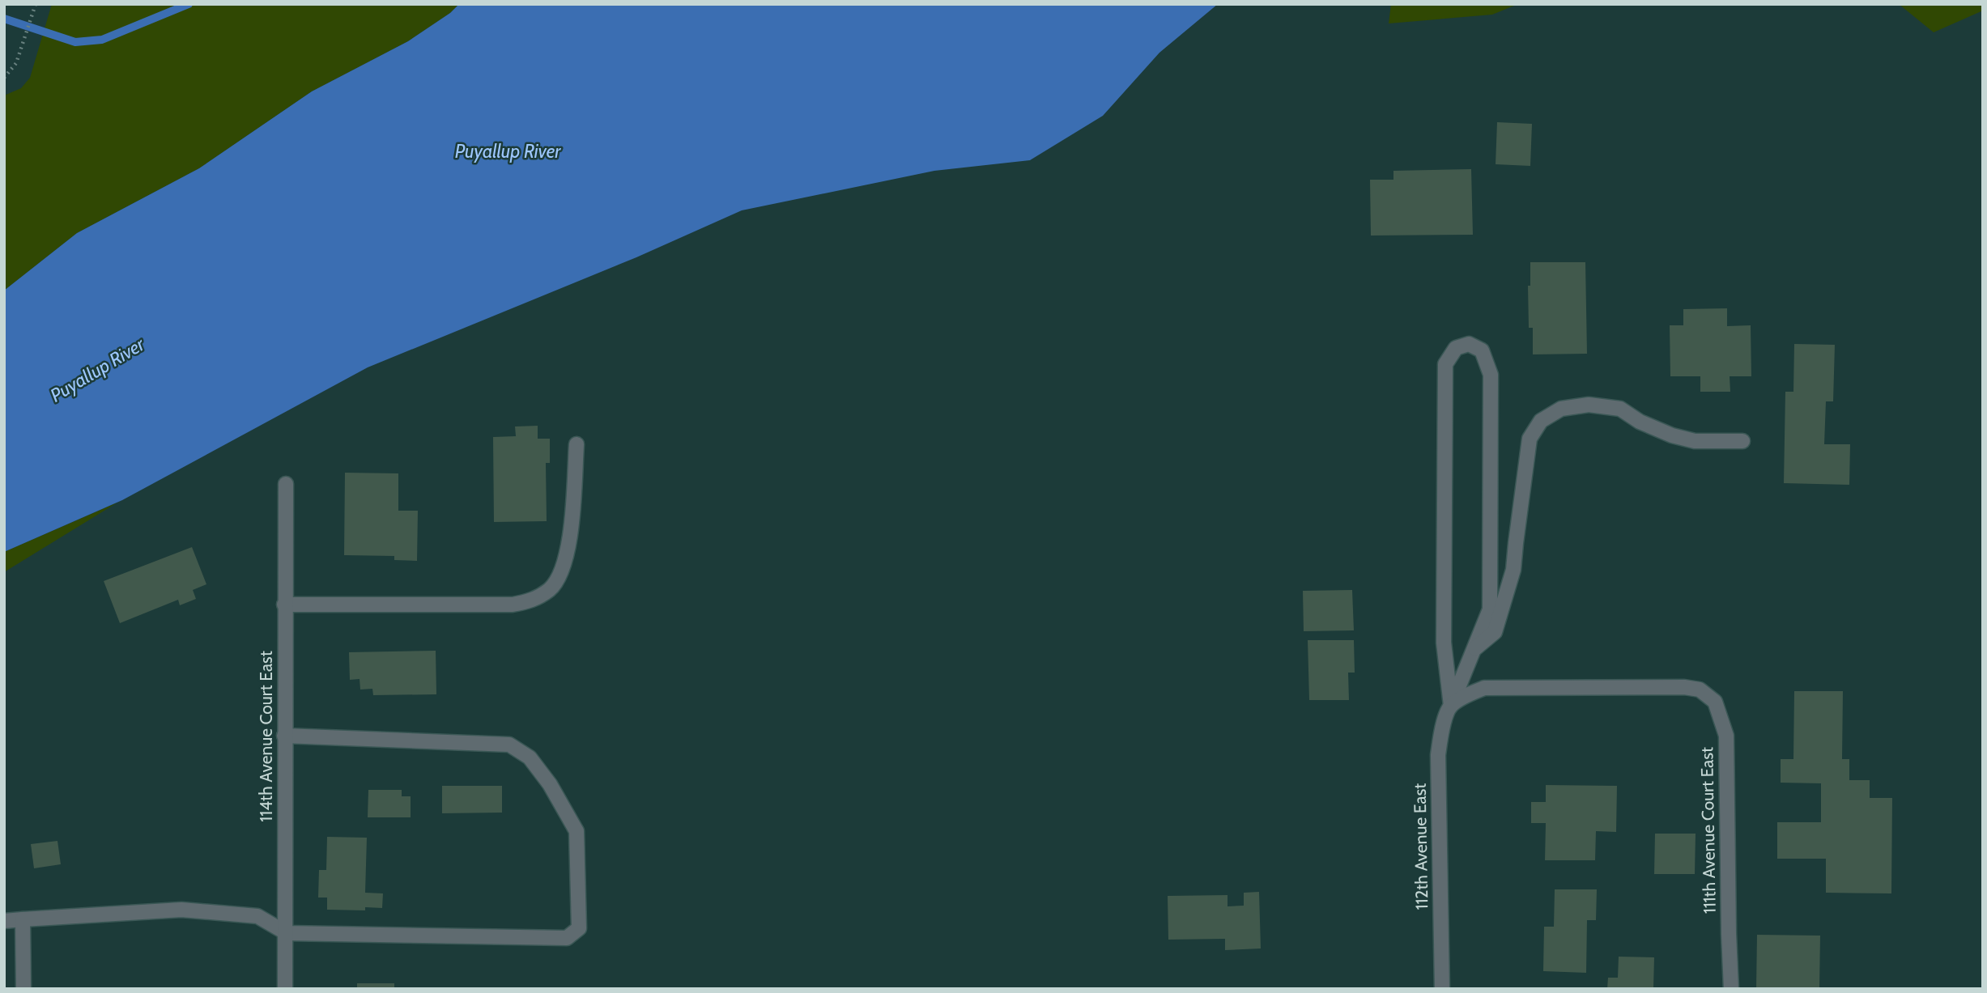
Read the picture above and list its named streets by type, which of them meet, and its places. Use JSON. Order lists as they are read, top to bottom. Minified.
{"streets":{"street":["114th Avenue Court East","111th Avenue Court East","112th Avenue East"]},"crossings":[["111th Avenue Court East","112th Avenue East"]],"water":["Puyallup River"]}
